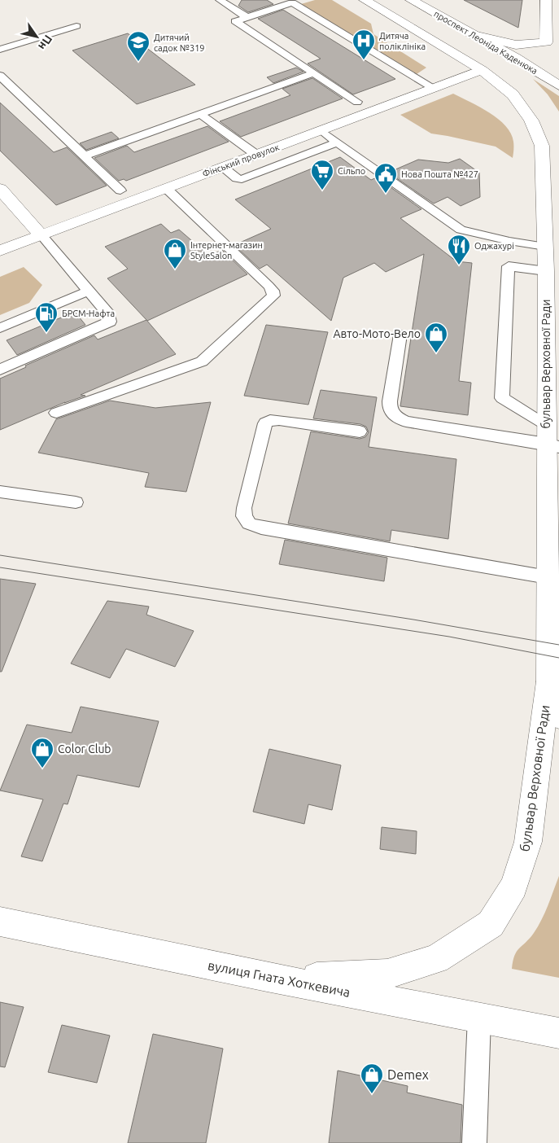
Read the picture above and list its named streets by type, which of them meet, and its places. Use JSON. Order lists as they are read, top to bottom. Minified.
{"streets":{"main road":["проспект Леоніда Каденюка","Фінський провулок","бульвар Верховної Ради","вулиця Гната Хоткевича"]},"crossings":[["Фінський провулок","бульвар Верховної Ради"],["бульвар Верховної Ради","вулиця Гната Хоткевича"]],"places":{"hospital":["Дитяча поліклініка"],"school or university":["Дитячий садок №319"],"supermarket":["Сільпо"],"public building":["Нова Пошта №427"],"restaurant":["Оджахурі"],"shop":["Інтернет-магазин StyleSalon","Авто-Мото-Вело","Color Club","Demex"],"fuel station":["БРСМ-Нафта"]},"north":"bottom right"}
